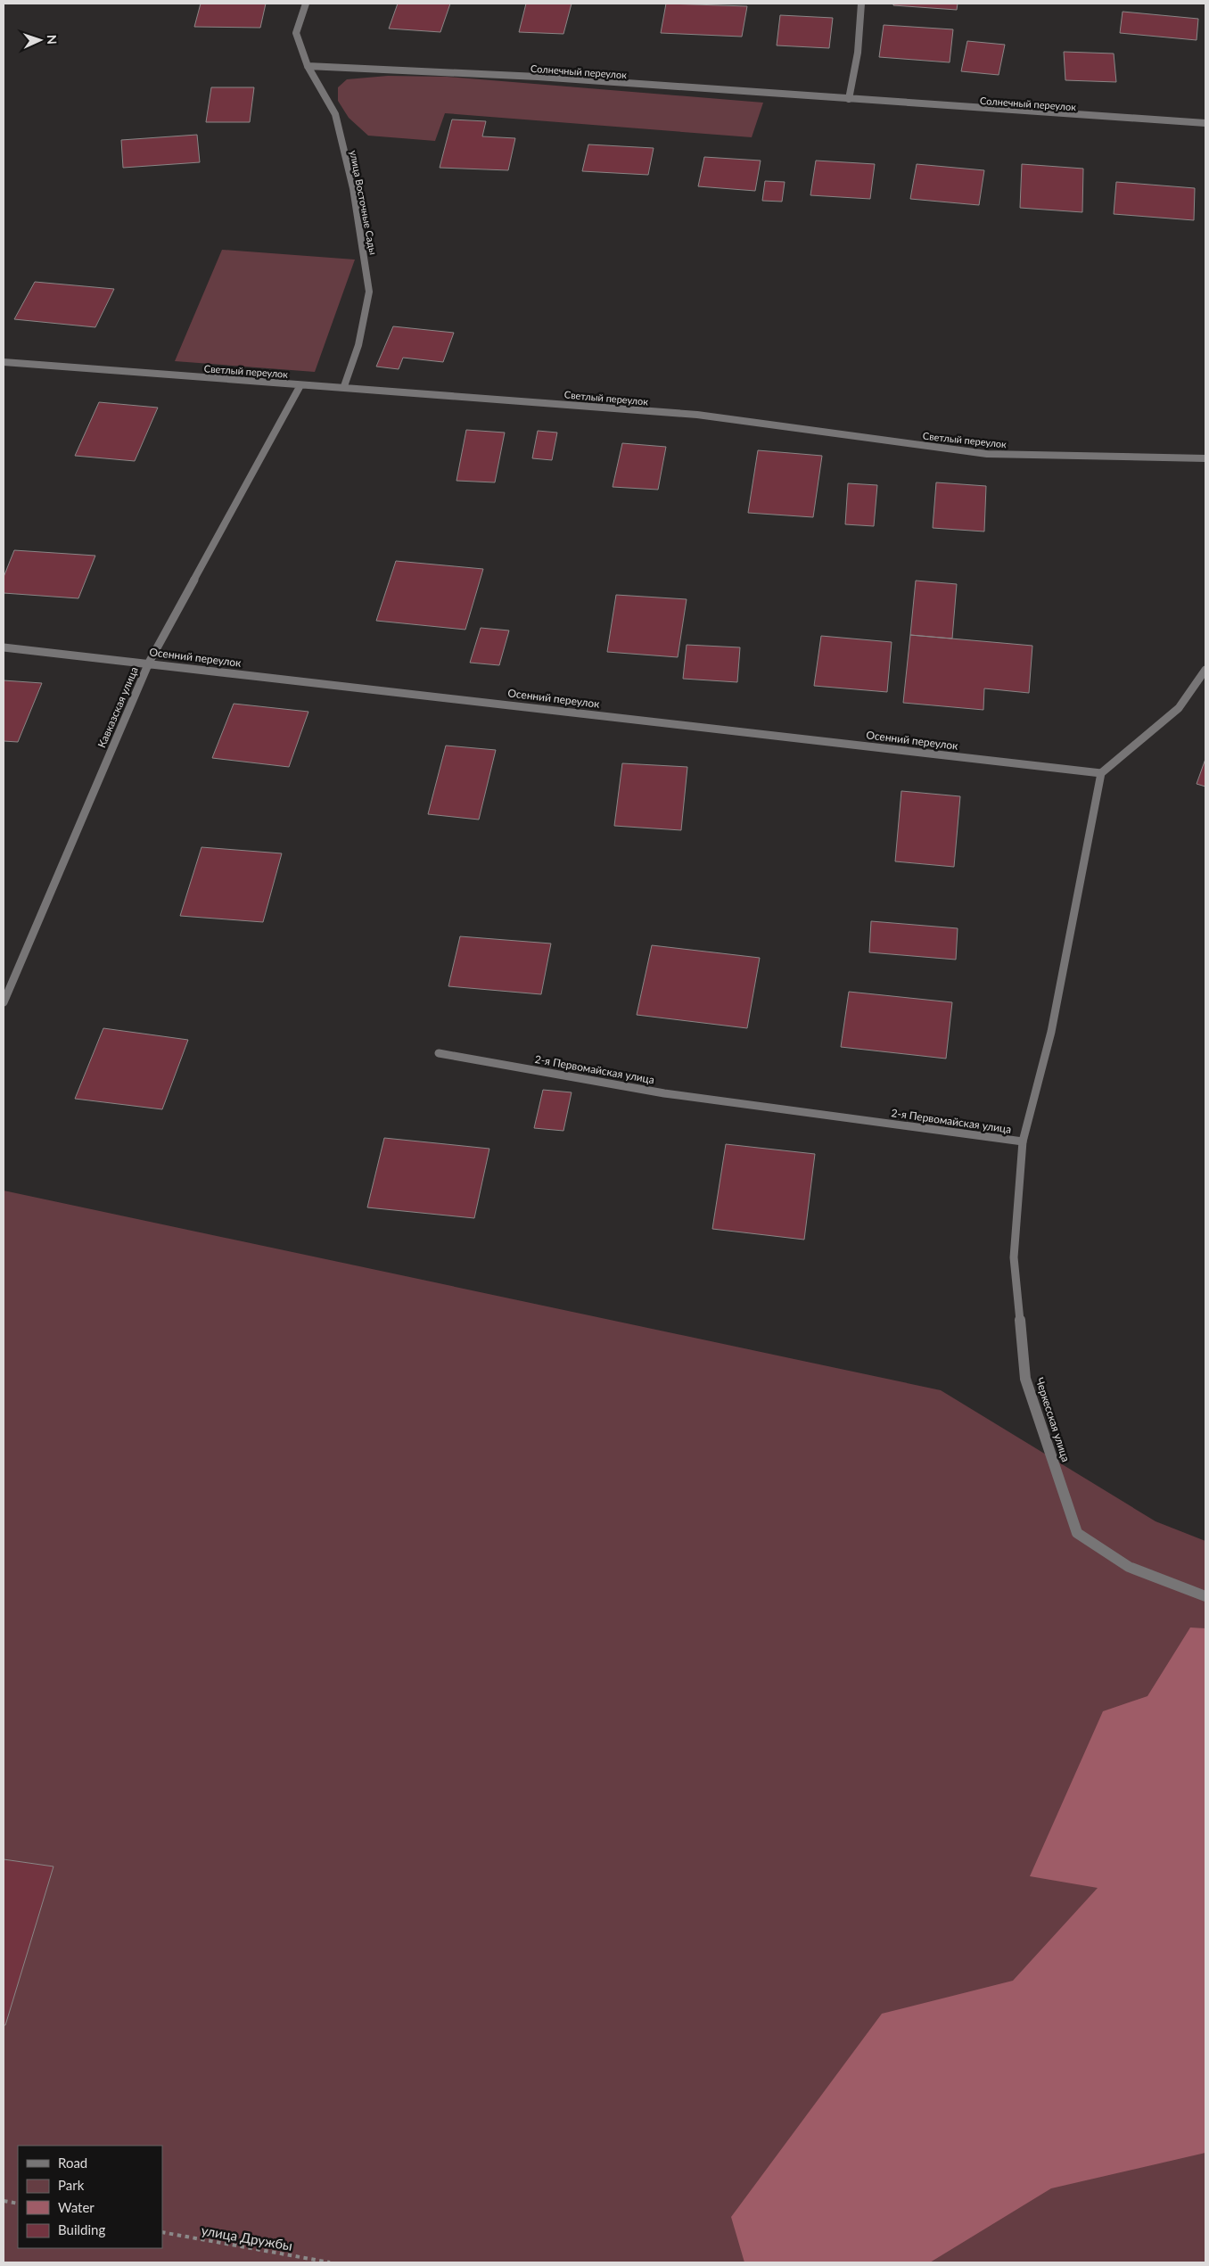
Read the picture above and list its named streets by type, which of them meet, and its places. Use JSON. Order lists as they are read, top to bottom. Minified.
{"streets":{"street":["Солнечный переулок","улица Восточные Сады","Светлый переулок","Осенний переулок","Кавказcкая улица","2-я Первомайская улица","Черкесская улица"],"path":["улица Дружбы"]},"crossings":[["Солнечный переулок","улица Восточные Сады"],["улица Восточные Сады","Светлый переулок"],["Светлый переулок","Кавказcкая улица"],["Осенний переулок","Кавказcкая улица"],["Осенний переулок","2-я Первомайская улица"],["2-я Первомайская улица","Черкесская улица"]],"legend":["Road","Park","Water","Building"],"north":"right"}
